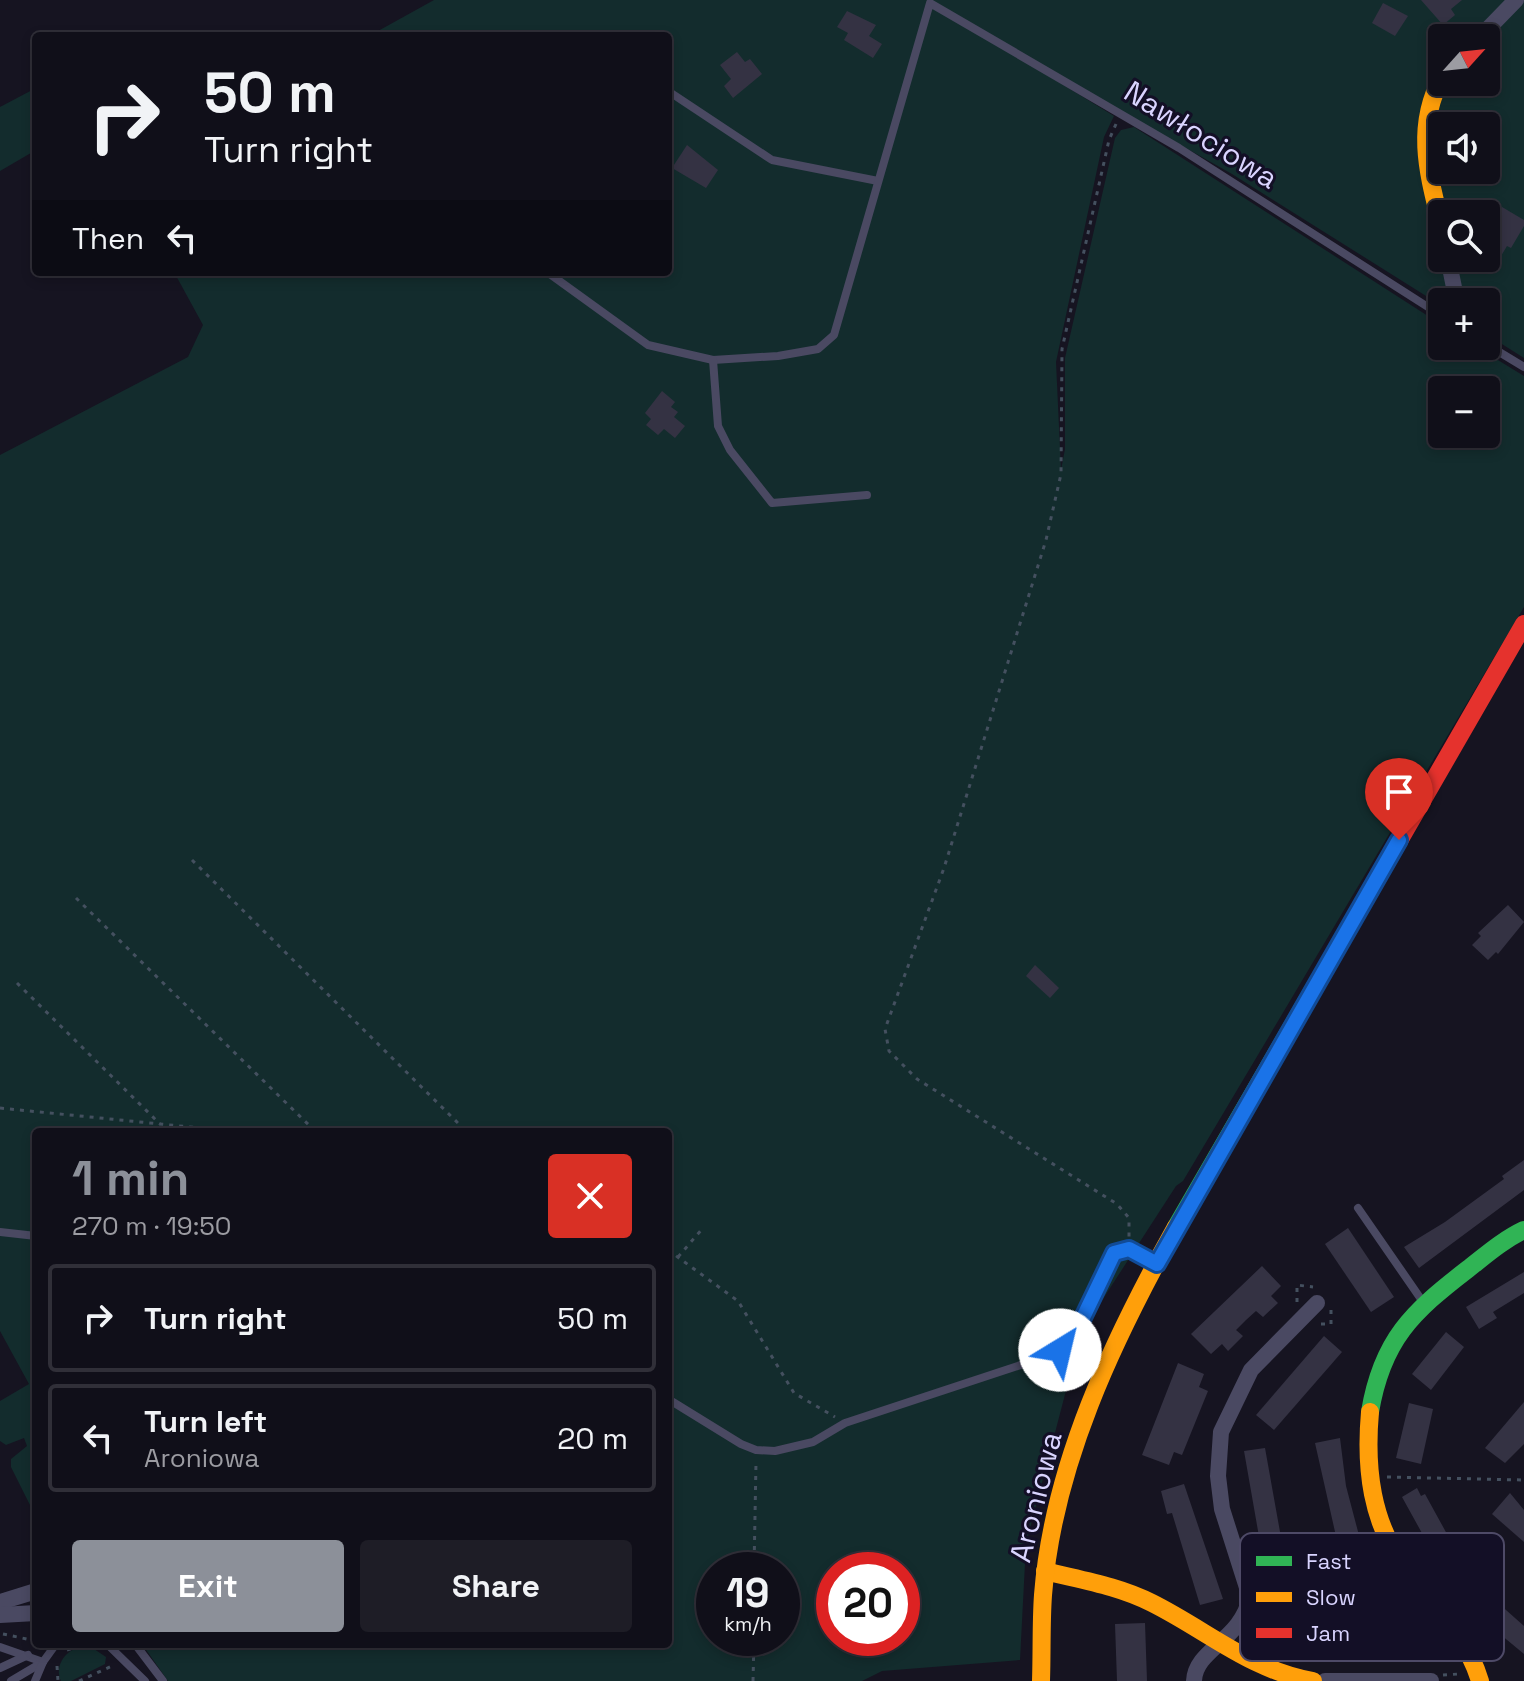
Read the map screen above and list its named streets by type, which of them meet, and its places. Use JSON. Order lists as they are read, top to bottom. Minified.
{"streets":{"street":["Aroniowa"],"lane":["Nawłociowa"]},"legend":["Fast","Slow","Jam"],"north":"top right","page":{"map_buttons":["+","−"],"turn":["50 m","Turn right"],"then":"Then","heading":["1 min","270 m · 19:50"],"list":[{"name":"Turn right","value":"50 m"},{"name":"Turn left","note":"Aroniowa","value":"20 m"}],"buttons":["Exit","Share"],"speed":"19 km/h","limit":"20"}}
